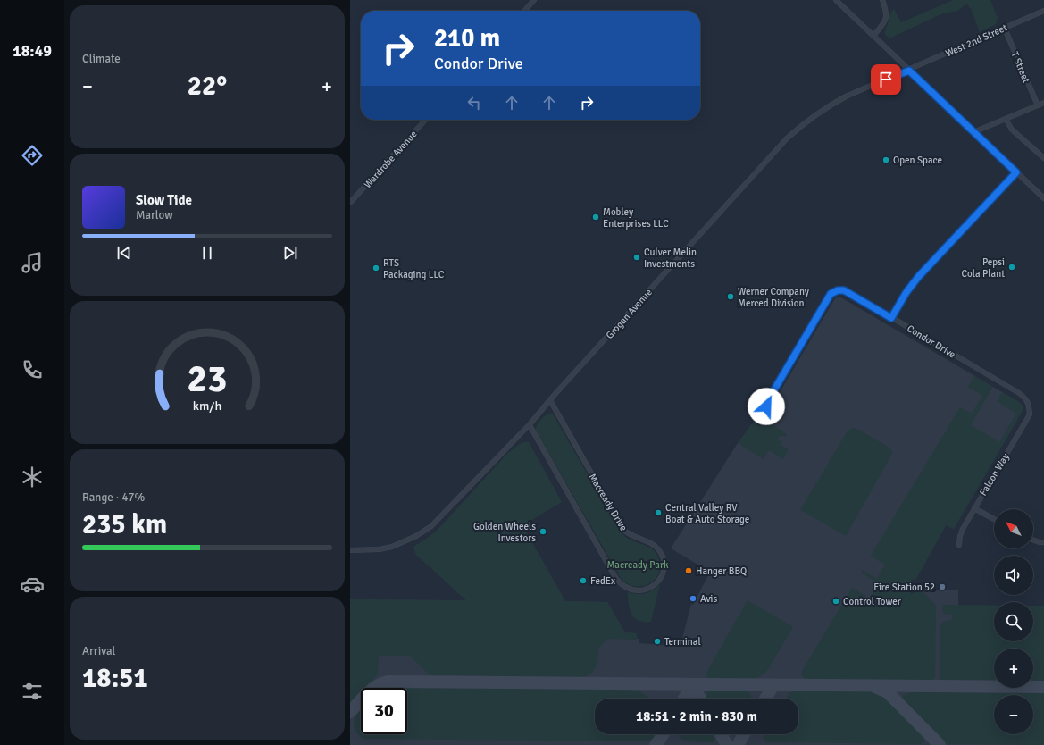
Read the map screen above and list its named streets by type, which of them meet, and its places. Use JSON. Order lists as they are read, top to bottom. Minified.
{"streets":{"street":["West 2nd Street","T Street","Wardrobe Avenue","Grogan Avenue","Condor Drive","Falcon Way","Macready Drive"]},"crossings":[["West 2nd Street","T Street"],["West 2nd Street","Grogan Avenue"],["Grogan Avenue","Macready Drive"],["Condor Drive","Falcon Way"]],"parks":["Macready Park"],"places":["Open Space","Mobley Enterprises LLC","Culver Melin Investments","Pepsi Cola Plant","RTS Packaging LLC","Werner Company Merced Division","Central Valley RV Boat & Auto Storage","Golden Wheels Investors","Hanger BBQ","FedEx","Fire Station 52","Avis","Control Tower","Terminal"],"north":"top left","page":{"tabs":"18:49","tile":["Climate",["Range · 47%","235 km"],["Arrival","18:51"]],"turn":["210 m","Condor Drive"],"heat":["−","22°","+"],"song":["Slow Tide","Marlow"],"map_buttons":["+","−"],"limit":"30","trip":"18:51 · 2 min · 830 m","gauge":["23","km/h"]}}
